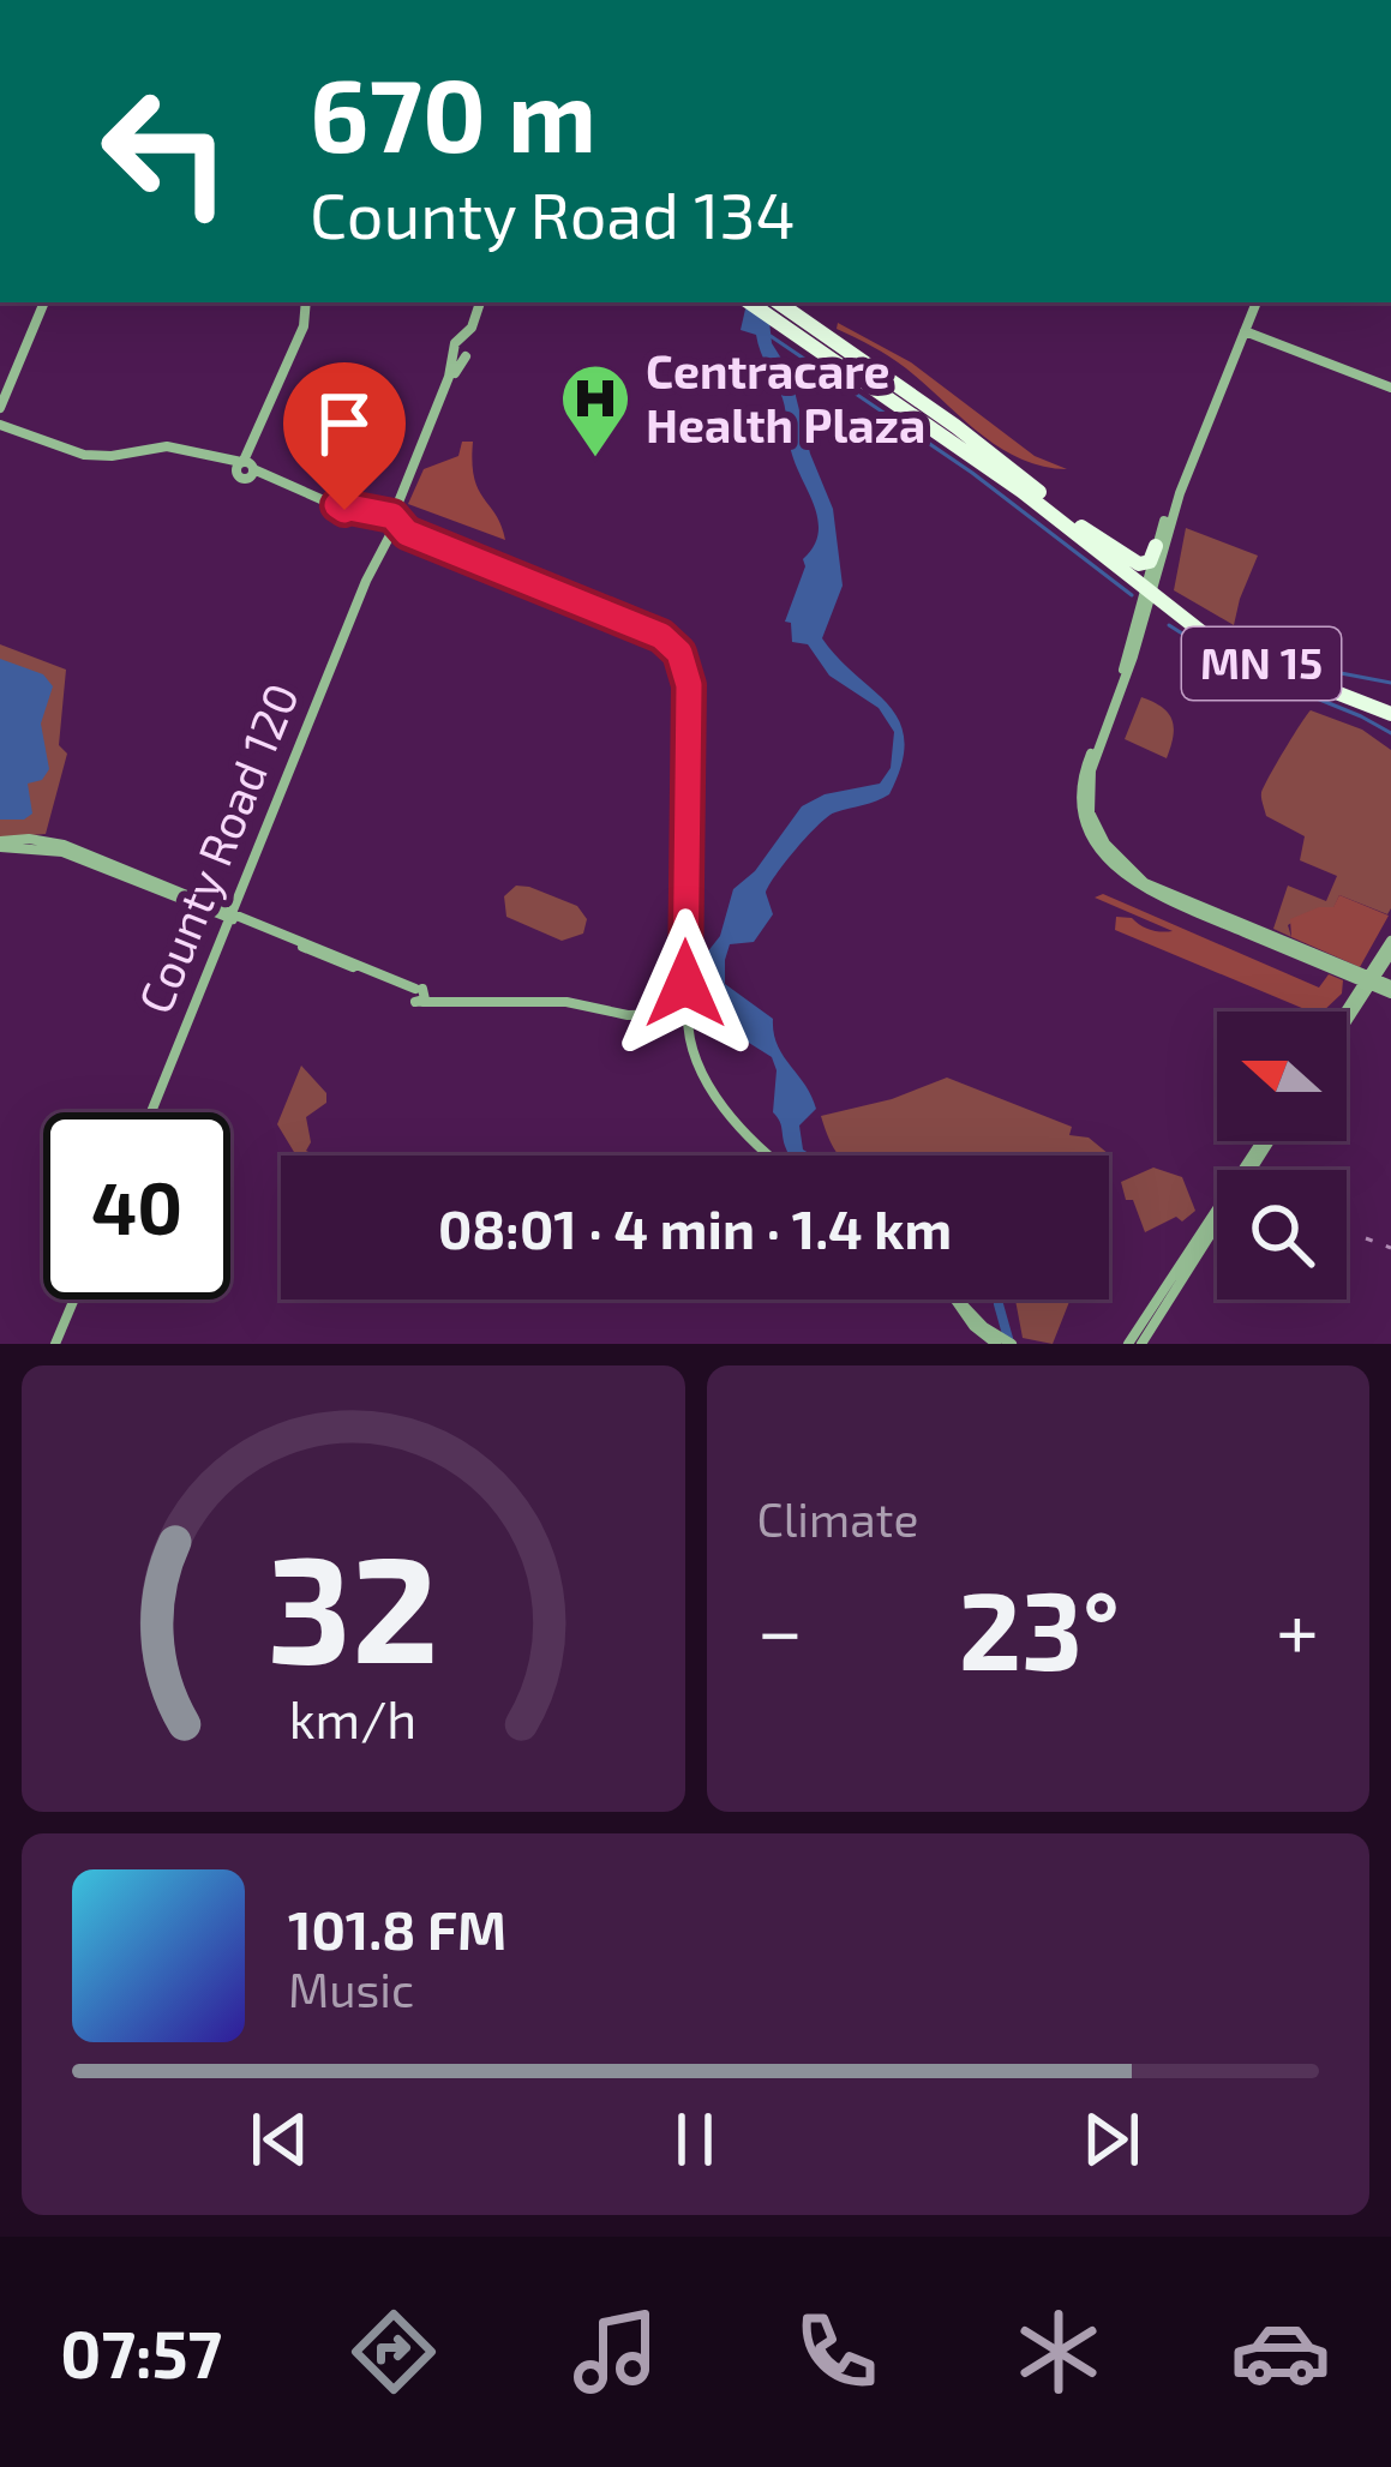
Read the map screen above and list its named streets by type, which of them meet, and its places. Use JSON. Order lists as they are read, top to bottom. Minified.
{"streets":{"highway":["MN 15"],"street":["County Road 120"]},"places":{"hospital":["Centracare Health Plaza"]},"north":"left","page":{"turn":["670 m","County Road 134"],"limit":"40","trip":"08:01 · 4 min · 1.4 km","tile":"Climate","heat":["−","23°","+"],"song":["101.8 FM","Music"],"tabs":"07:57","gauge":["32","km/h"]}}
